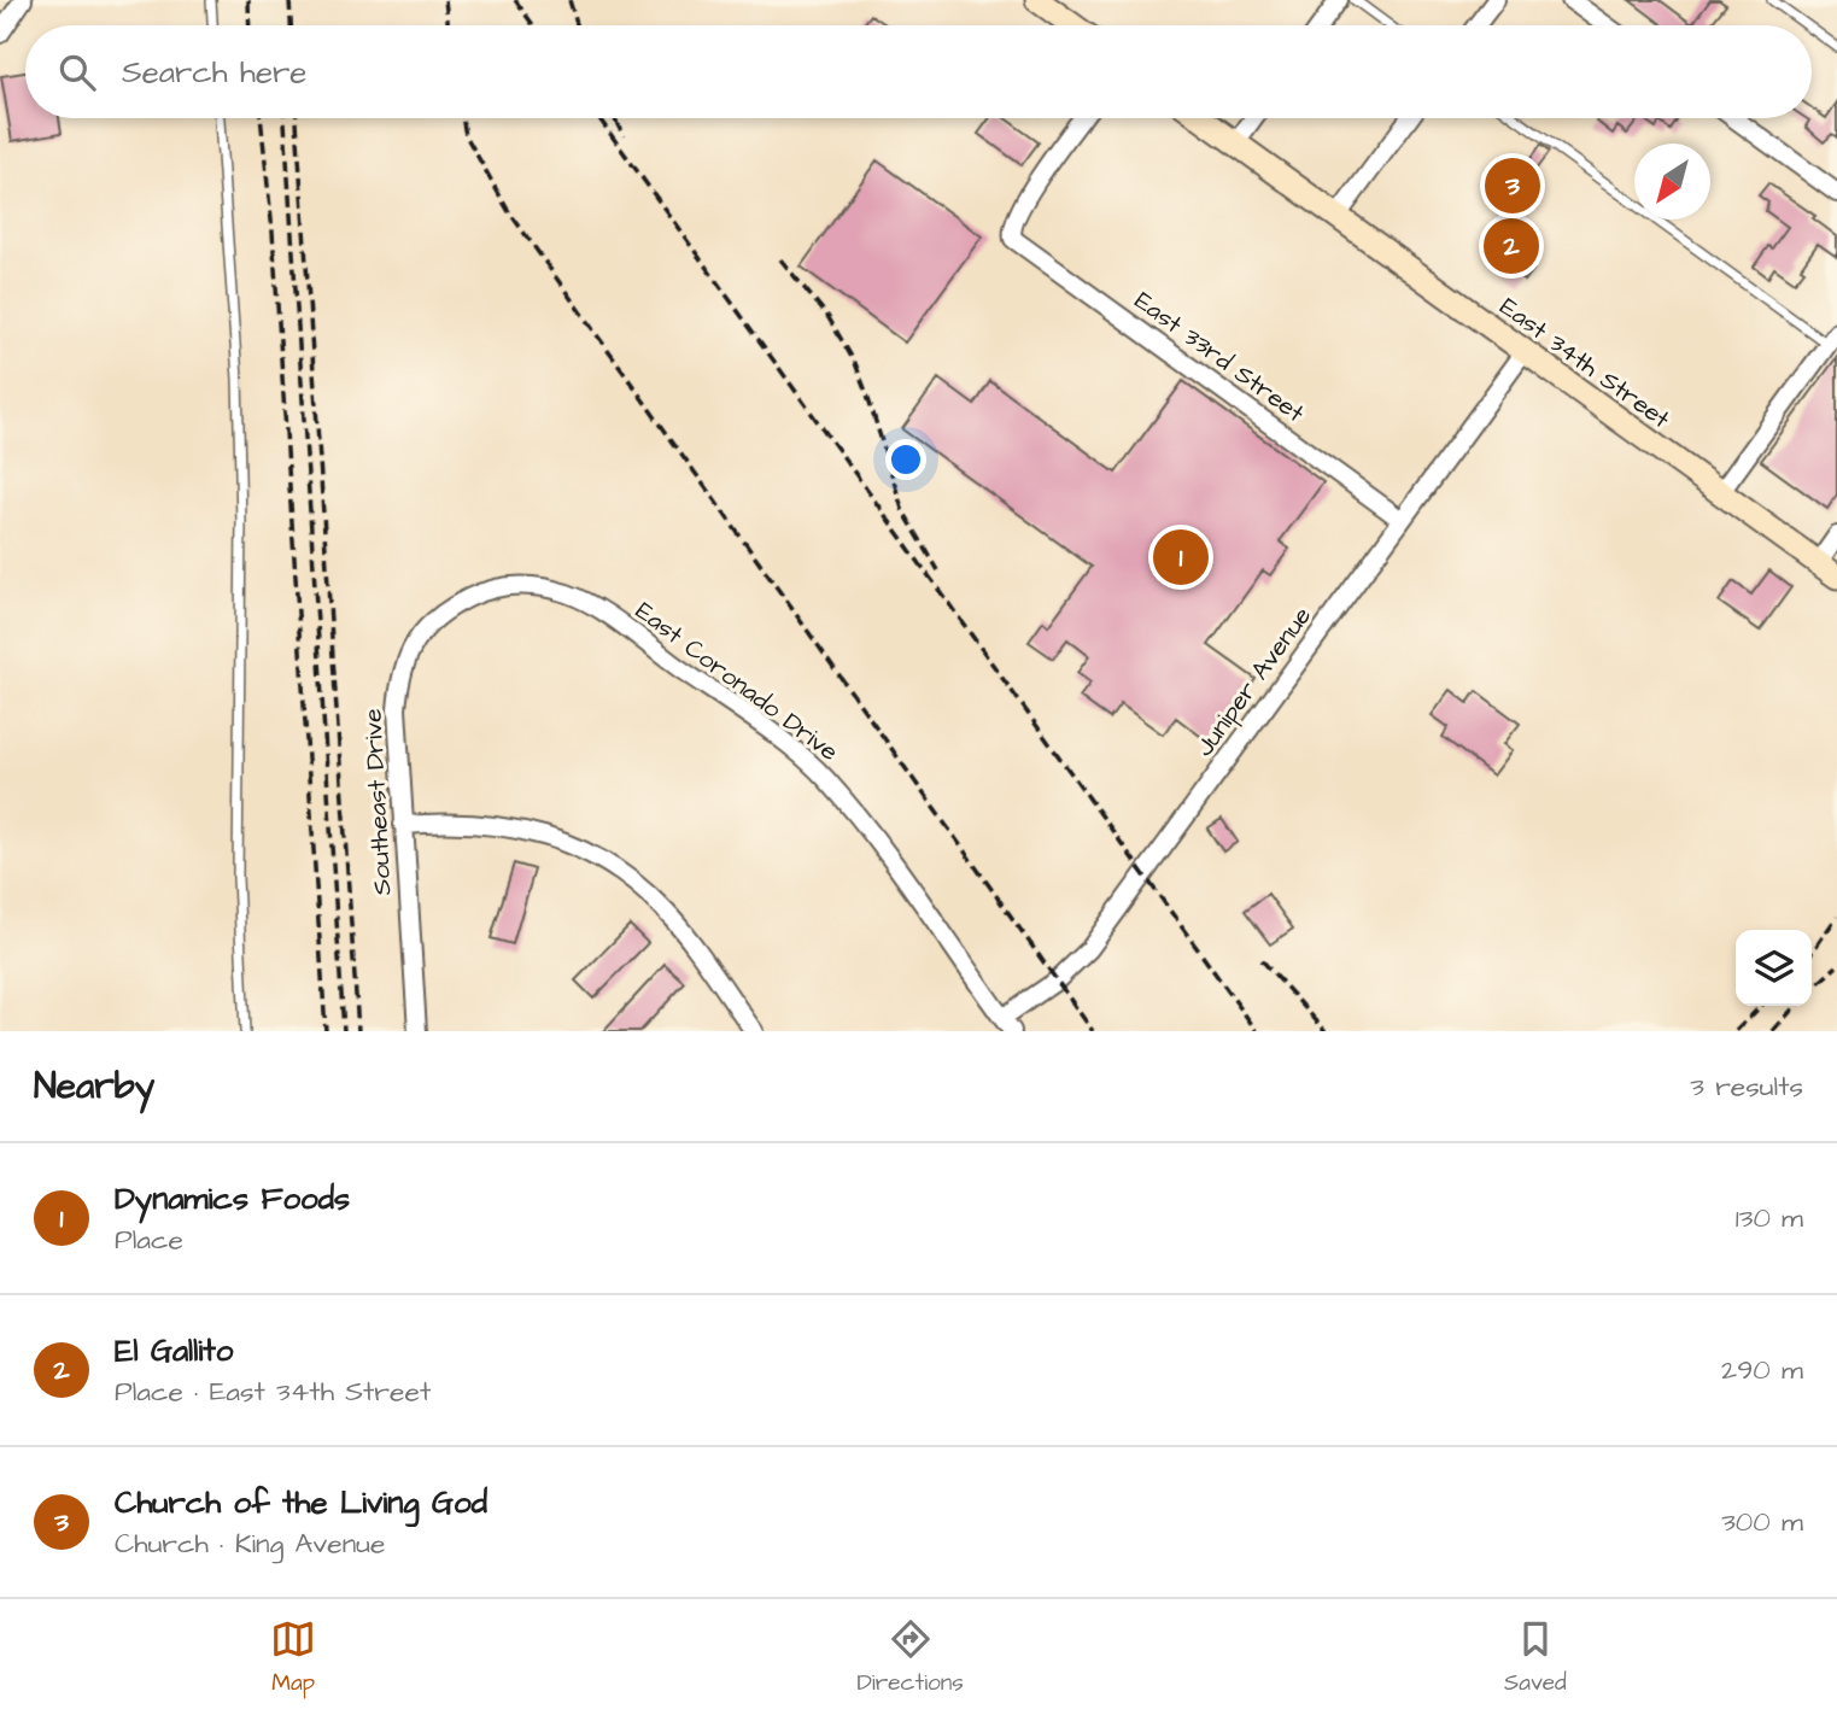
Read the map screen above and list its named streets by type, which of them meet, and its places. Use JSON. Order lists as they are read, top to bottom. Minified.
{"streets":{"main road":["East 34th Street"],"street":["East 33rd Street","East Coronado Drive","Juniper Avenue","Southeast Drive"]},"crossings":[["East 33rd Street","Juniper Avenue"],["East 34th Street","Juniper Avenue"],["East Coronado Drive","Juniper Avenue"],["East Coronado Drive","Southeast Drive"]],"north":"bottom left","page":{"search":"Search here","pins":["3","2","1"],"heading":["Nearby","3 results"],"list":[{"mark":"1","name":"Dynamics Foods","note":"Place","value":"130 m"},{"mark":"2","name":"El Gallito","note":"Place · East 34th Street","value":"290 m"},{"mark":"3","name":"Church of the Living God","note":"Church · King Avenue","value":"300 m"}],"nav":["Map","Directions","Saved"]}}
